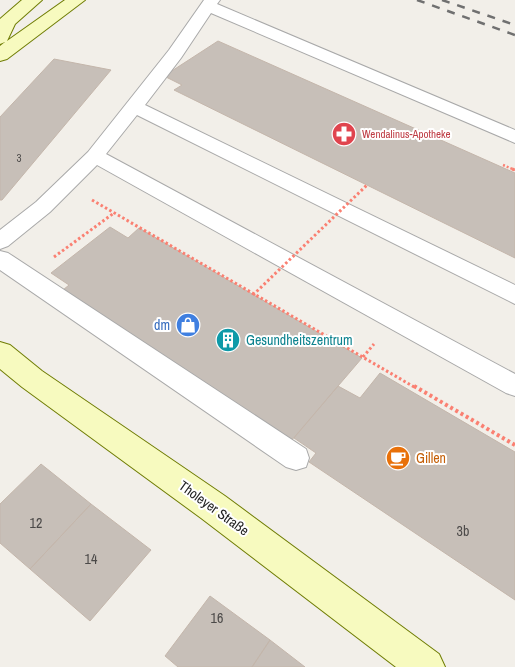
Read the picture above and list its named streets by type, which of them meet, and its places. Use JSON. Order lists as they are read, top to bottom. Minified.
{"streets":{"main road":["Tholeyer Straße"]},"places":{"pharmacy":["Wendalinus-Apotheke"],"shop":["dm"],"building":["Gesundheitszentrum"],"cafe":["Gillen"]},"house_numbers":["3","12","3b","14","16"]}
